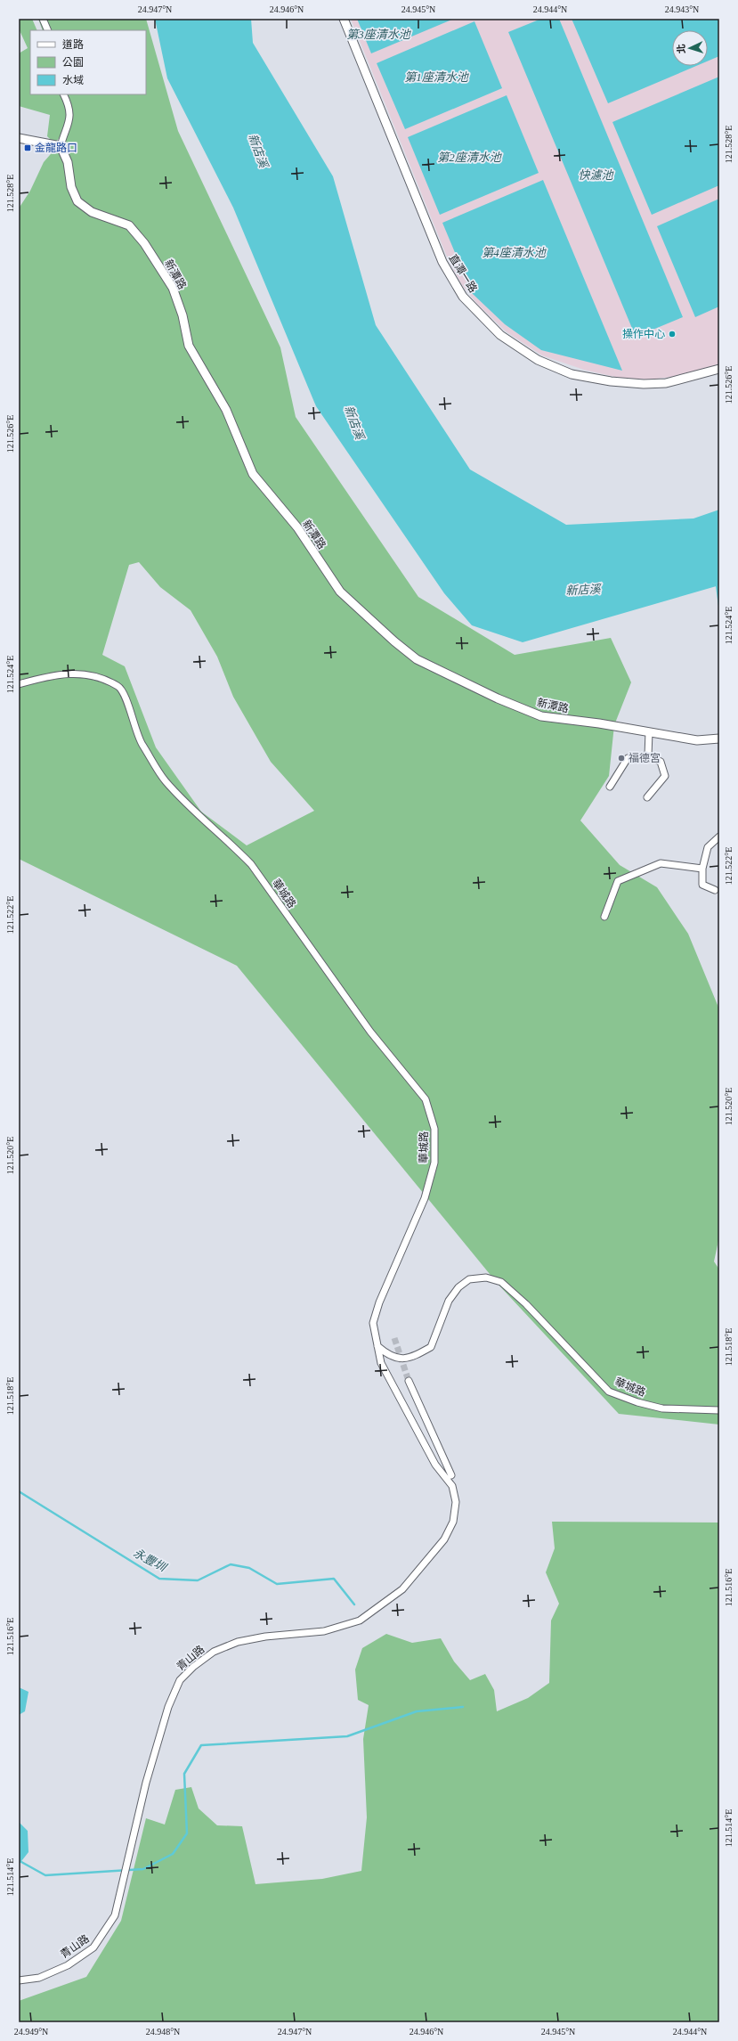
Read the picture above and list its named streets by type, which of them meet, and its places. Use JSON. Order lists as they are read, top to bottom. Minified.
{"streets":{"street":["直潭一路","新潭路","華城路","青山路"]},"crossings":[["華城路","青山路"]],"water":["第3座清水池","第1座清水池","新店溪","第2座清水池","快濾池","第4座清水池","永豐圳"],"places":{"transit":["金龍路口"],"other":["操作中心","福德宮"]},"legend":["道路","公園","水域"],"north":"left","coordinates":["24.947°N","24.946°N","24.945°N","24.944°N","24.943°N","121.528°E","121.526°E","121.524°E","121.522°E","121.520°E","121.518°E","121.516°E","121.514°E","24.949°N","24.948°N"]}
